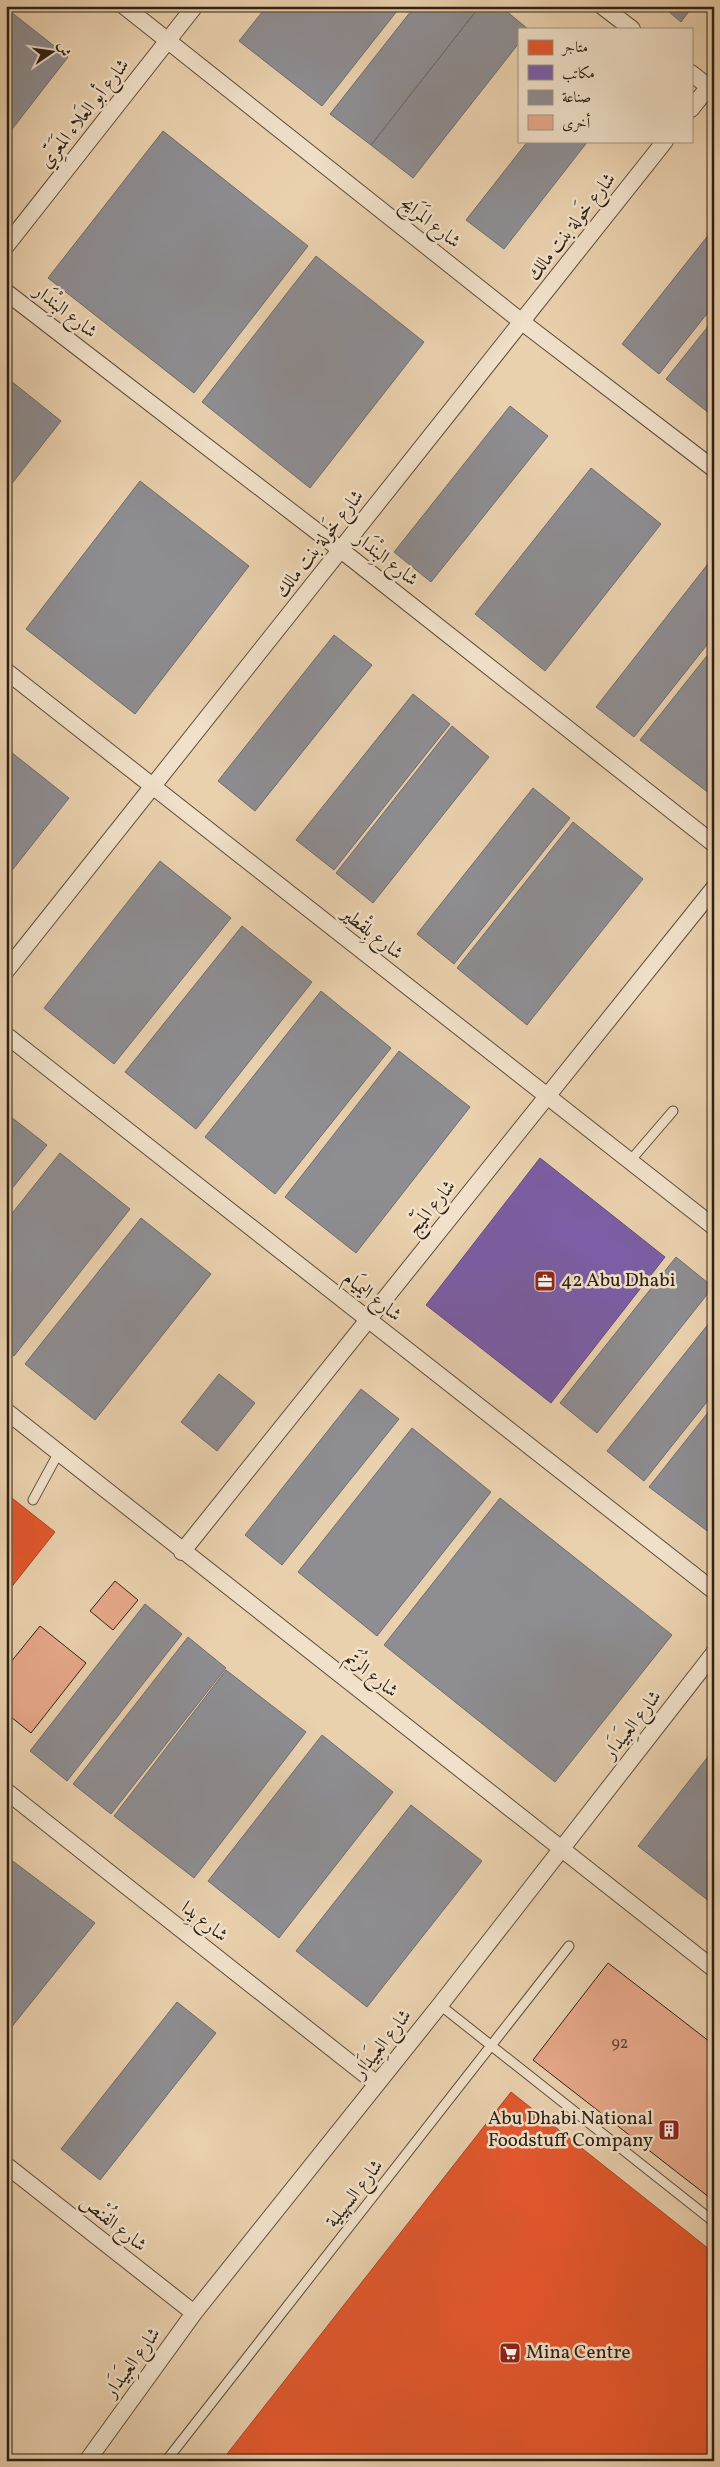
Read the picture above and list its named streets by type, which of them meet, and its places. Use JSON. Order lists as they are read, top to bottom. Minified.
{"streets":{"street":["شارع أبو العَلاء المَعَرِّي","شارع المَرَايِح","شارع خَولة بنت مالك","شارع البِنْدَار","شارع بِلقْطير","شارع المَيْج","شارع اليميَام","شارع الرُتَم","شارع العِبَيدَار","شارع يِدا","شارع الفُنْص"],"lane":["شارع السهيلية"]},"crossings":[["شارع أبو العَلاء المَعَرِّي","شارع المَرَايِح"],["شارع المَرَايِح","شارع خَولة بنت مالك"],["شارع خَولة بنت مالك","شارع البِنْدَار"],["شارع خَولة بنت مالك","شارع بِلقْطير"],["شارع بِلقْطير","شارع المَيْج"],["شارع المَيْج","شارع اليميَام"],["شارع المَيْج","شارع الرُتَم"],["شارع الرُتَم","شارع العِبَيدَار"],["شارع العِبَيدَار","شارع يِدا"],["شارع العِبَيدَار","شارع الفُنْص"]],"places":{"office":["42 Abu Dhabi"],"building":["Abu Dhabi National Foodstuff Company"],"supermarket":["Mina Centre"]},"house_numbers":["92"],"legend":["متاجر","مكاتب","صناعة","أخرى"],"north":"right"}
